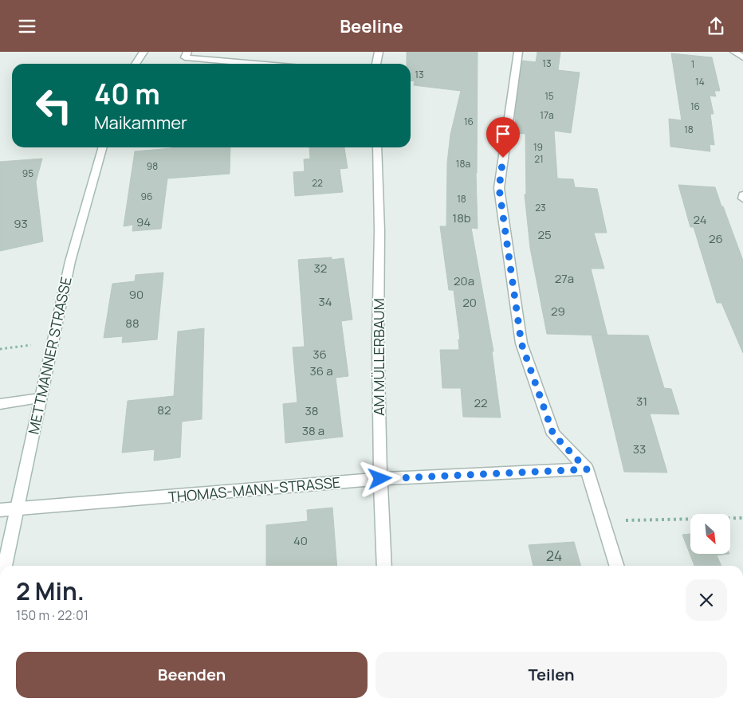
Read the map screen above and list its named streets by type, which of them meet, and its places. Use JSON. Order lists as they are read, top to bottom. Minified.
{"streets":{"street":["METTMANNER STRASSE","AM MÜLLERBAUM","THOMAS-MANN-STRASSE"]},"crossings":[["METTMANNER STRASSE","THOMAS-MANN-STRASSE"],["AM MÜLLERBAUM","THOMAS-MANN-STRASSE"]],"house_numbers":["13","1","13","14","15","16","17a","16","18","19","21","18a","98","95","22","96","18","23","18b","24","94","93","25","26","32","27a","20a","90","34","20","29","88","36","36 a","31","22","82","38","38 a","33","40","24"],"north":"bottom right","page":{"header":"Beeline","turn":["40 m","Maikammer"],"heading":["2 Min.","150 m · 22:01"],"buttons":["Beenden","Teilen"]}}
